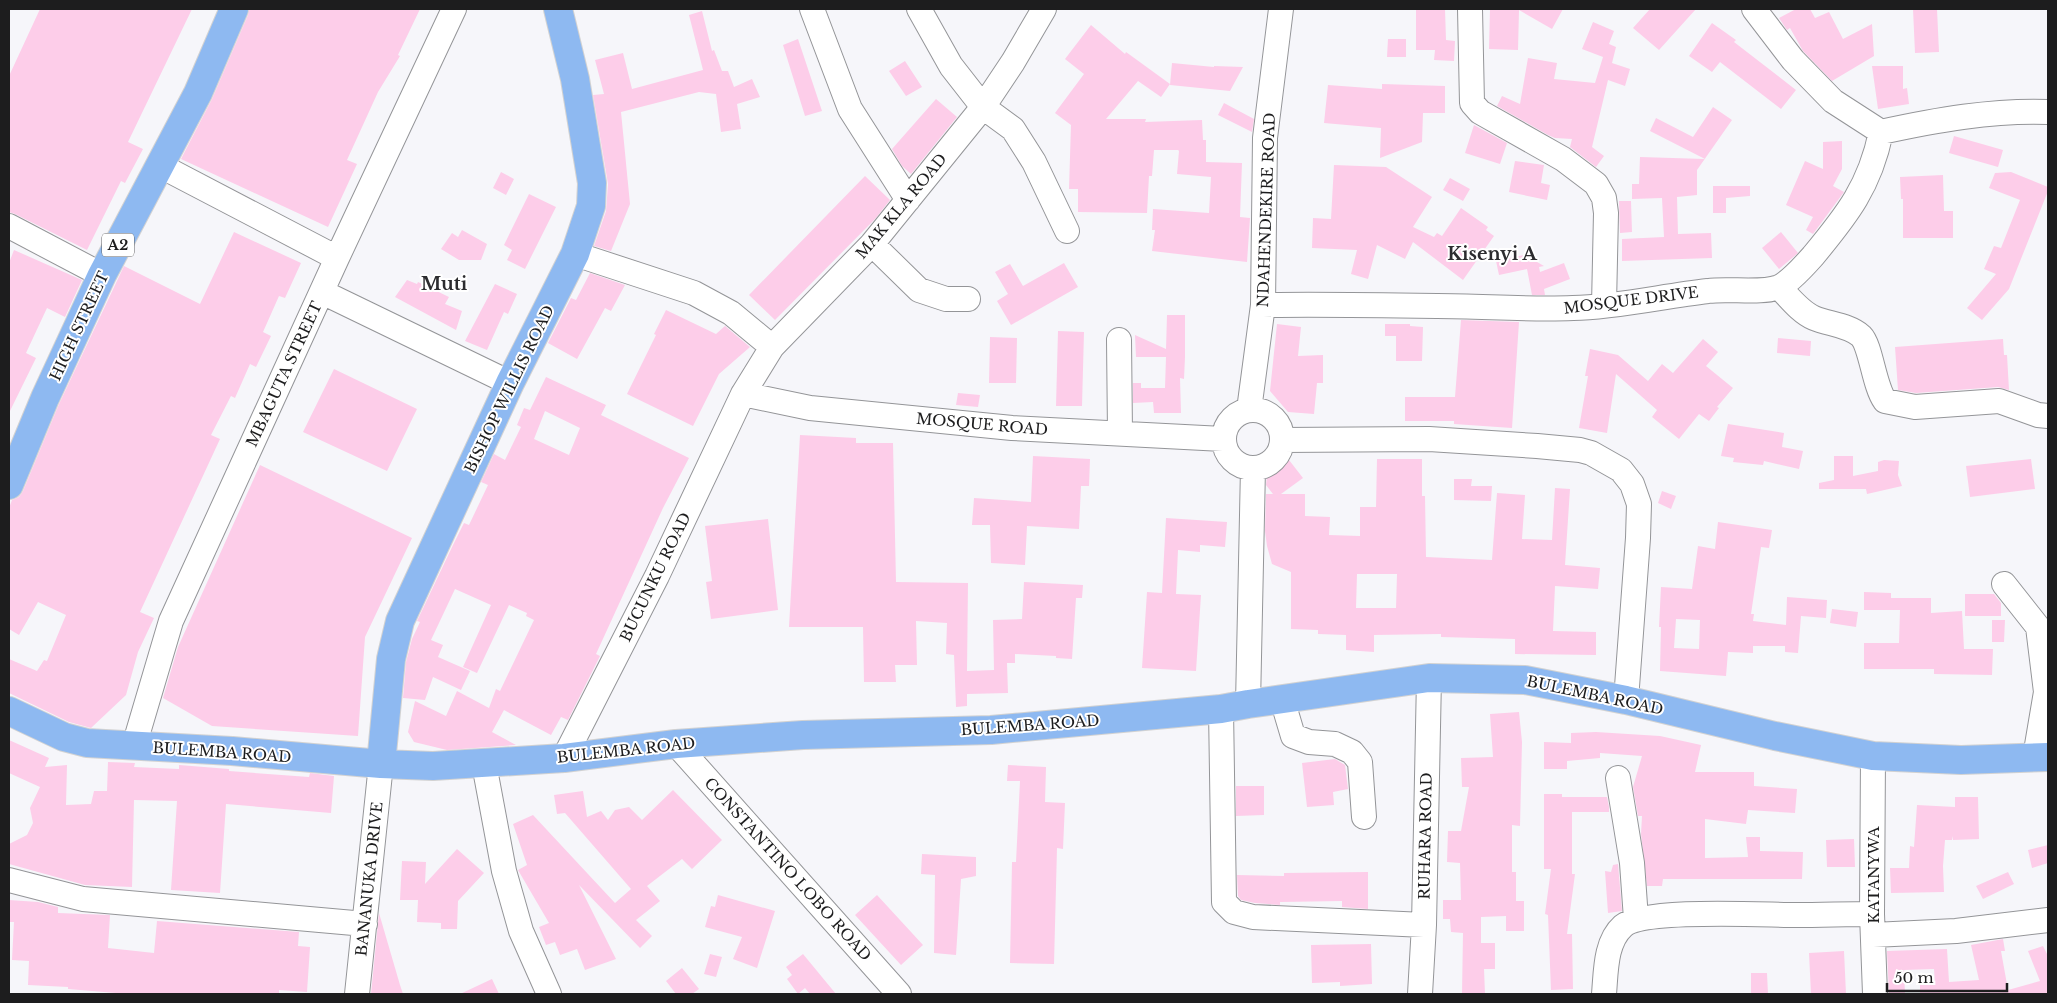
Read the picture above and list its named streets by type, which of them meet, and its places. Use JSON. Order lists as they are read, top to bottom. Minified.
{"streets":{"main road":["A2","HIGH STREET","BISHOP WILLIS ROAD","BULEMBA ROAD"],"street":["MAK KLA ROAD","NDAHENDEKIRE ROAD","MOSQUE DRIVE","MBAGUTA STREET","MOSQUE ROAD","BUCUNKU ROAD","RUHARA ROAD","CONSTANTINO LOBO ROAD","KATANYWA","BANANUKA DRIVE"]},"crossings":[["MAK KLA ROAD","MOSQUE ROAD"],["MAK KLA ROAD","BUCUNKU ROAD"],["NDAHENDEKIRE ROAD","MOSQUE DRIVE"],["NDAHENDEKIRE ROAD","MOSQUE ROAD"],["MBAGUTA STREET","BULEMBA ROAD"],["BISHOP WILLIS ROAD","BULEMBA ROAD"],["BISHOP WILLIS ROAD","BANANUKA DRIVE"],["MOSQUE ROAD","BUCUNKU ROAD"],["BUCUNKU ROAD","BULEMBA ROAD"],["BULEMBA ROAD","RUHARA ROAD"],["BULEMBA ROAD","CONSTANTINO LOBO ROAD"],["BULEMBA ROAD","KATANYWA"],["BULEMBA ROAD","BANANUKA DRIVE"]],"districts":["Kisenyi A","Muti"],"scale_bar":"50 m"}
